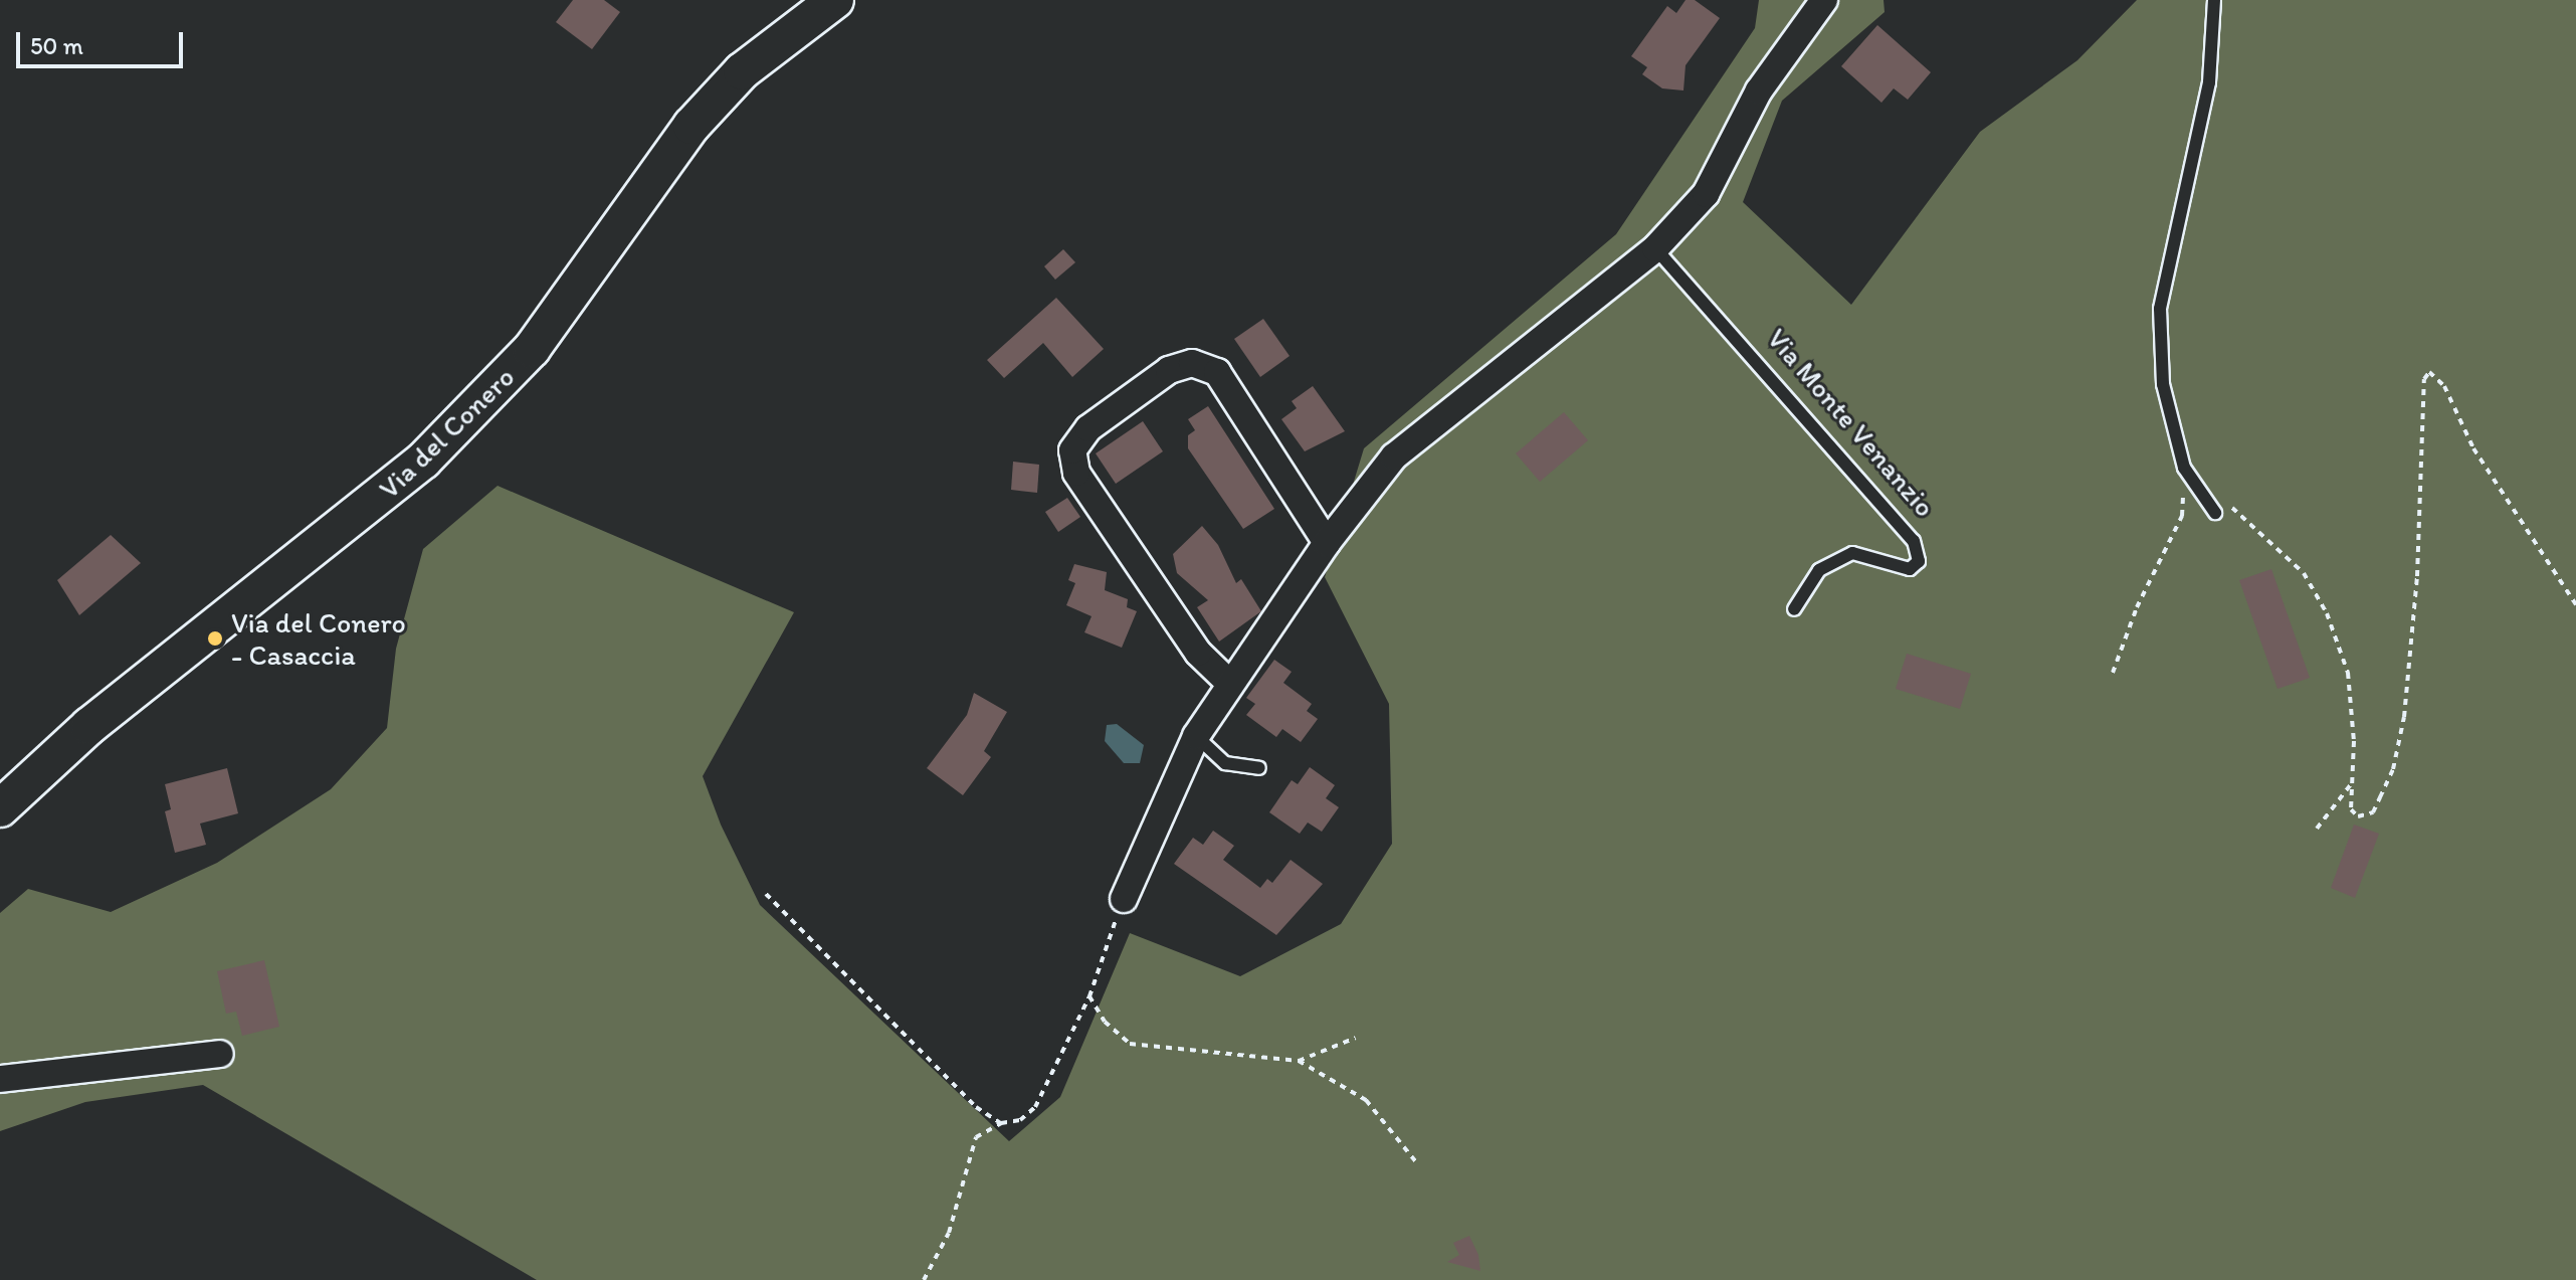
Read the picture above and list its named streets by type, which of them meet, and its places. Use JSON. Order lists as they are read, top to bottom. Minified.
{"streets":{"main road":["Via del Conero"],"lane":["Via Monte Venanzio"]},"places":["Via del Conero - Casaccia"],"scale_bar":"50 m"}
